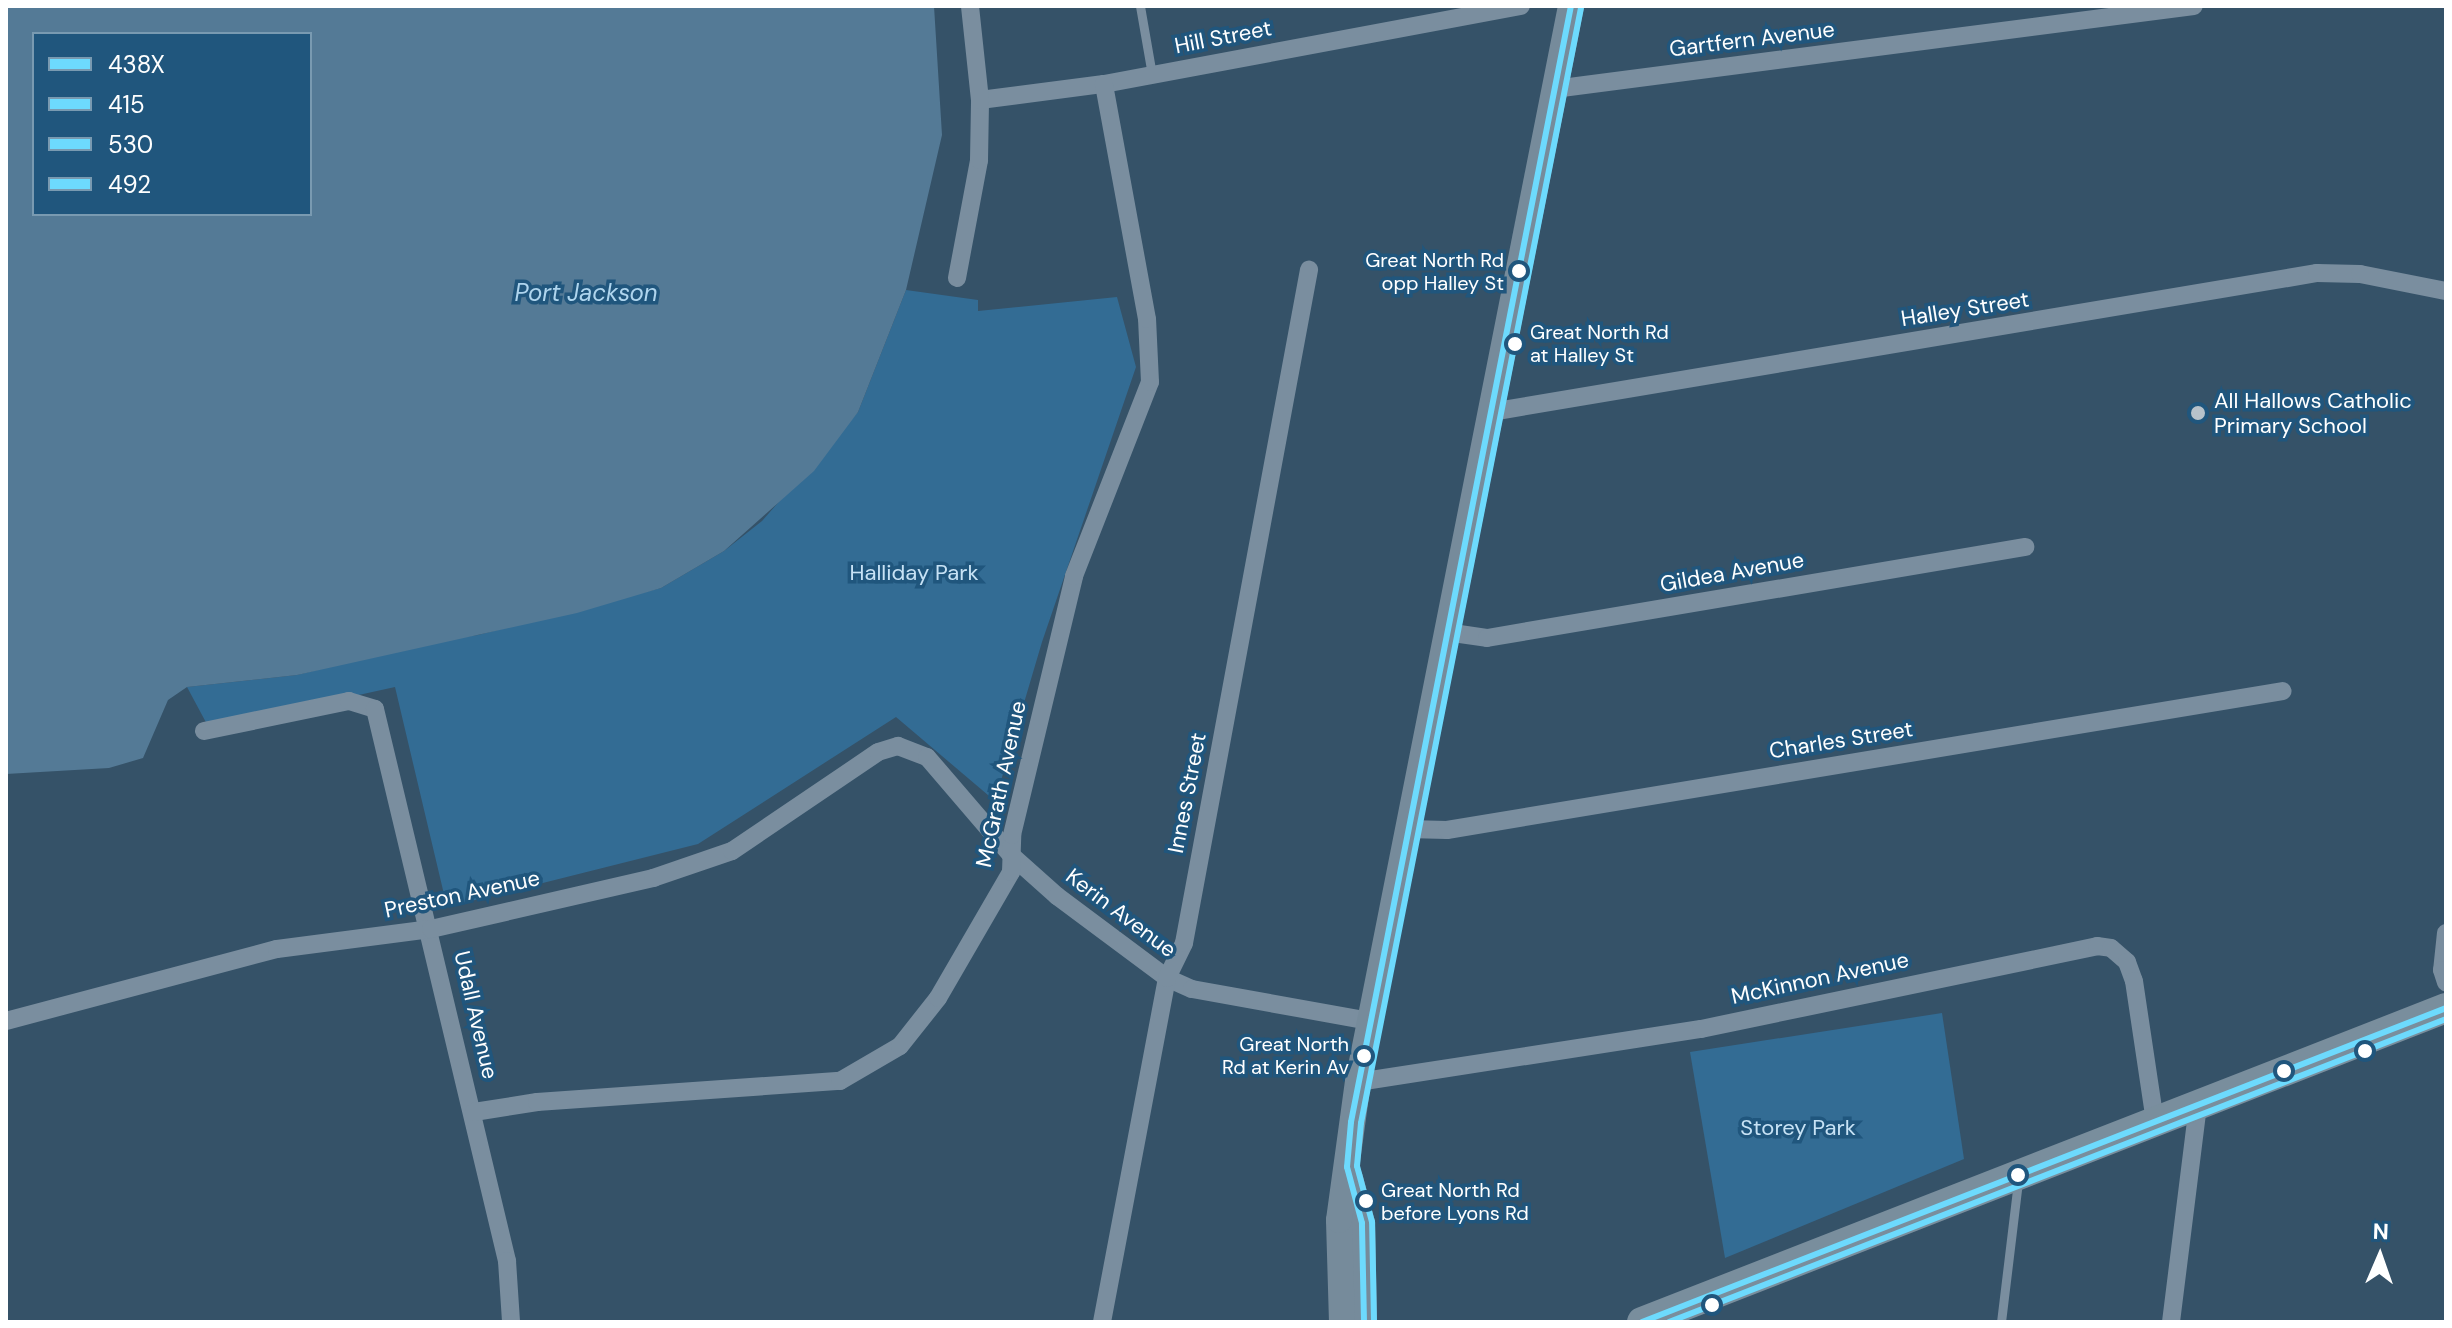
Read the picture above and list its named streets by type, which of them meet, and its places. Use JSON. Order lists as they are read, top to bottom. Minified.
{"streets":{"street":["Hill Street","Gartfern Avenue","Halley Street","Gildea Avenue","Charles Street","McGrath Avenue","Innes Street","Preston Avenue","Kerin Avenue","McKinnon Avenue","Udall Avenue"]},"crossings":[["Hill Street","McGrath Avenue"],["McGrath Avenue","Kerin Avenue"],["McGrath Avenue","Udall Avenue"],["Innes Street","Kerin Avenue"],["Preston Avenue","Kerin Avenue"],["Preston Avenue","Udall Avenue"]],"water":["Port Jackson"],"parks":["Halliday Park","Storey Park"],"places":["Great North Rd opp Halley St","Great North Rd at Halley St","All Hallows Catholic Primary School","Great North Rd at Kerin Av","Great North Rd before Lyons Rd"],"lines":["transit line 438X","transit line 415","transit line 530","transit line 492"],"legend":["438X","415","530","492"],"north":"top"}
